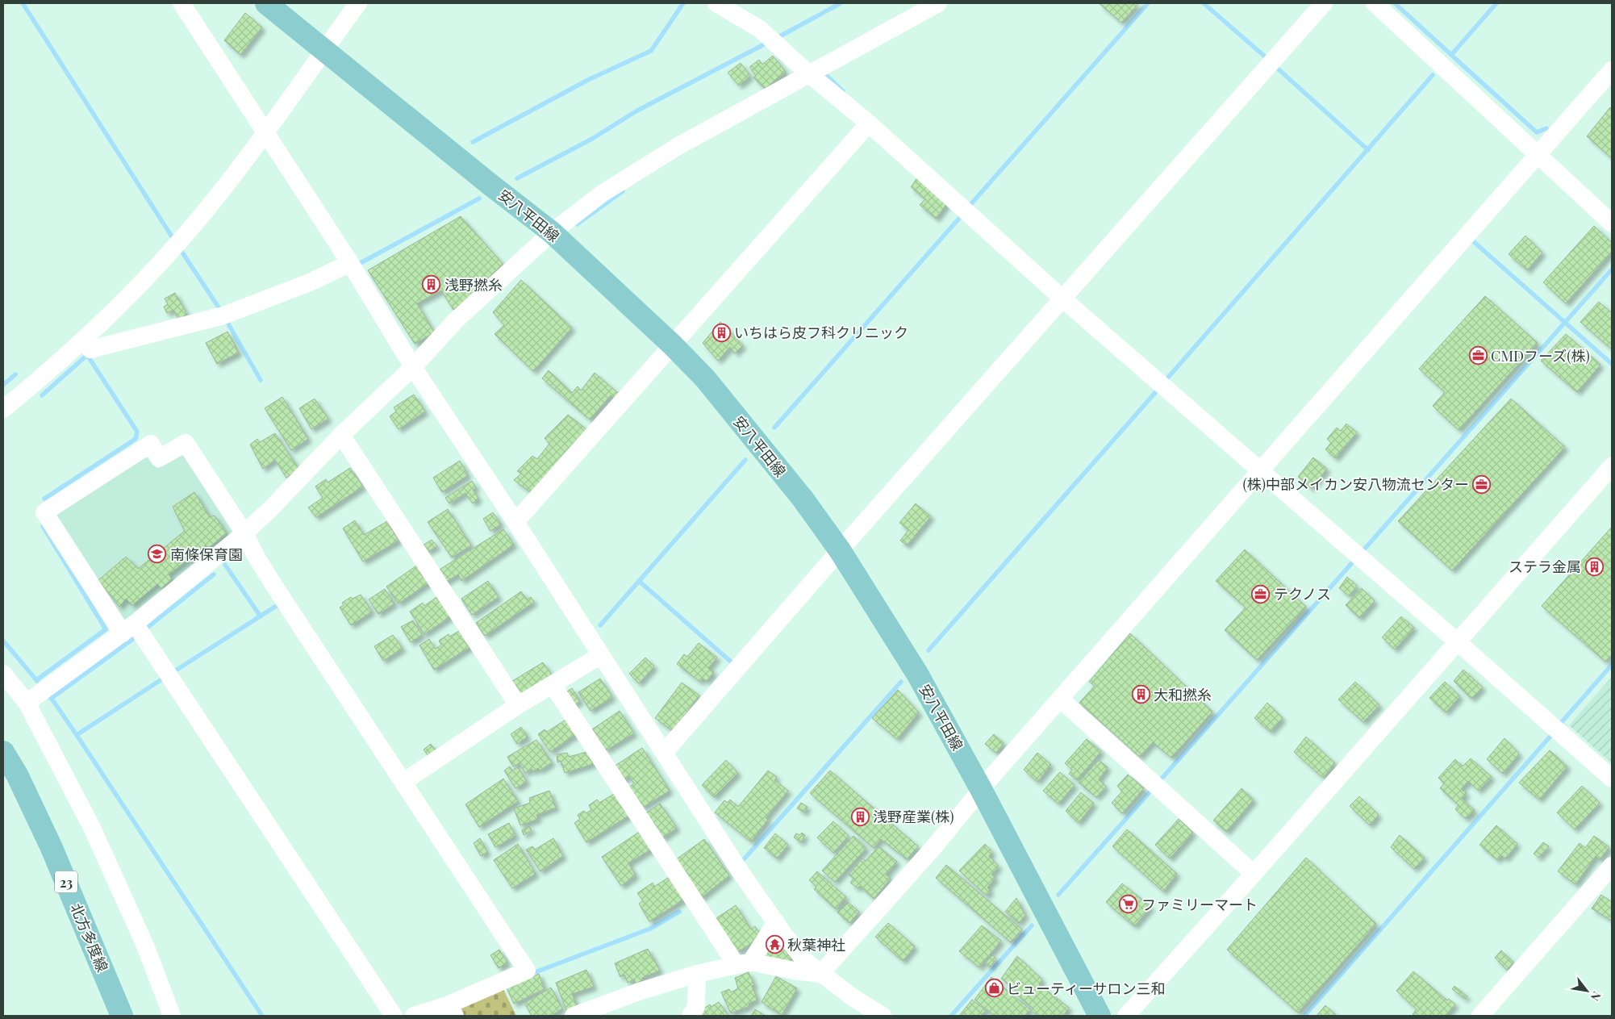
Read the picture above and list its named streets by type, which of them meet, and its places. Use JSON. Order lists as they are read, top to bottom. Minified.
{"streets":{"main road":["安八平田線","23","北方多度線"]},"places":{"building":["浅野撚糸","いちはら皮フ科クリニック","ステラ金属","大和撚糸","浅野産業(株)"],"office":["CMDフーズ(株)","(株)中部メイカン安八物流センター","テクノス"],"school or university":["南條保育園"],"supermarket":["ファミリーマート"],"temple":["秋葉神社"],"shop":["ビューティーサロン三和"]},"north":"bottom right"}
